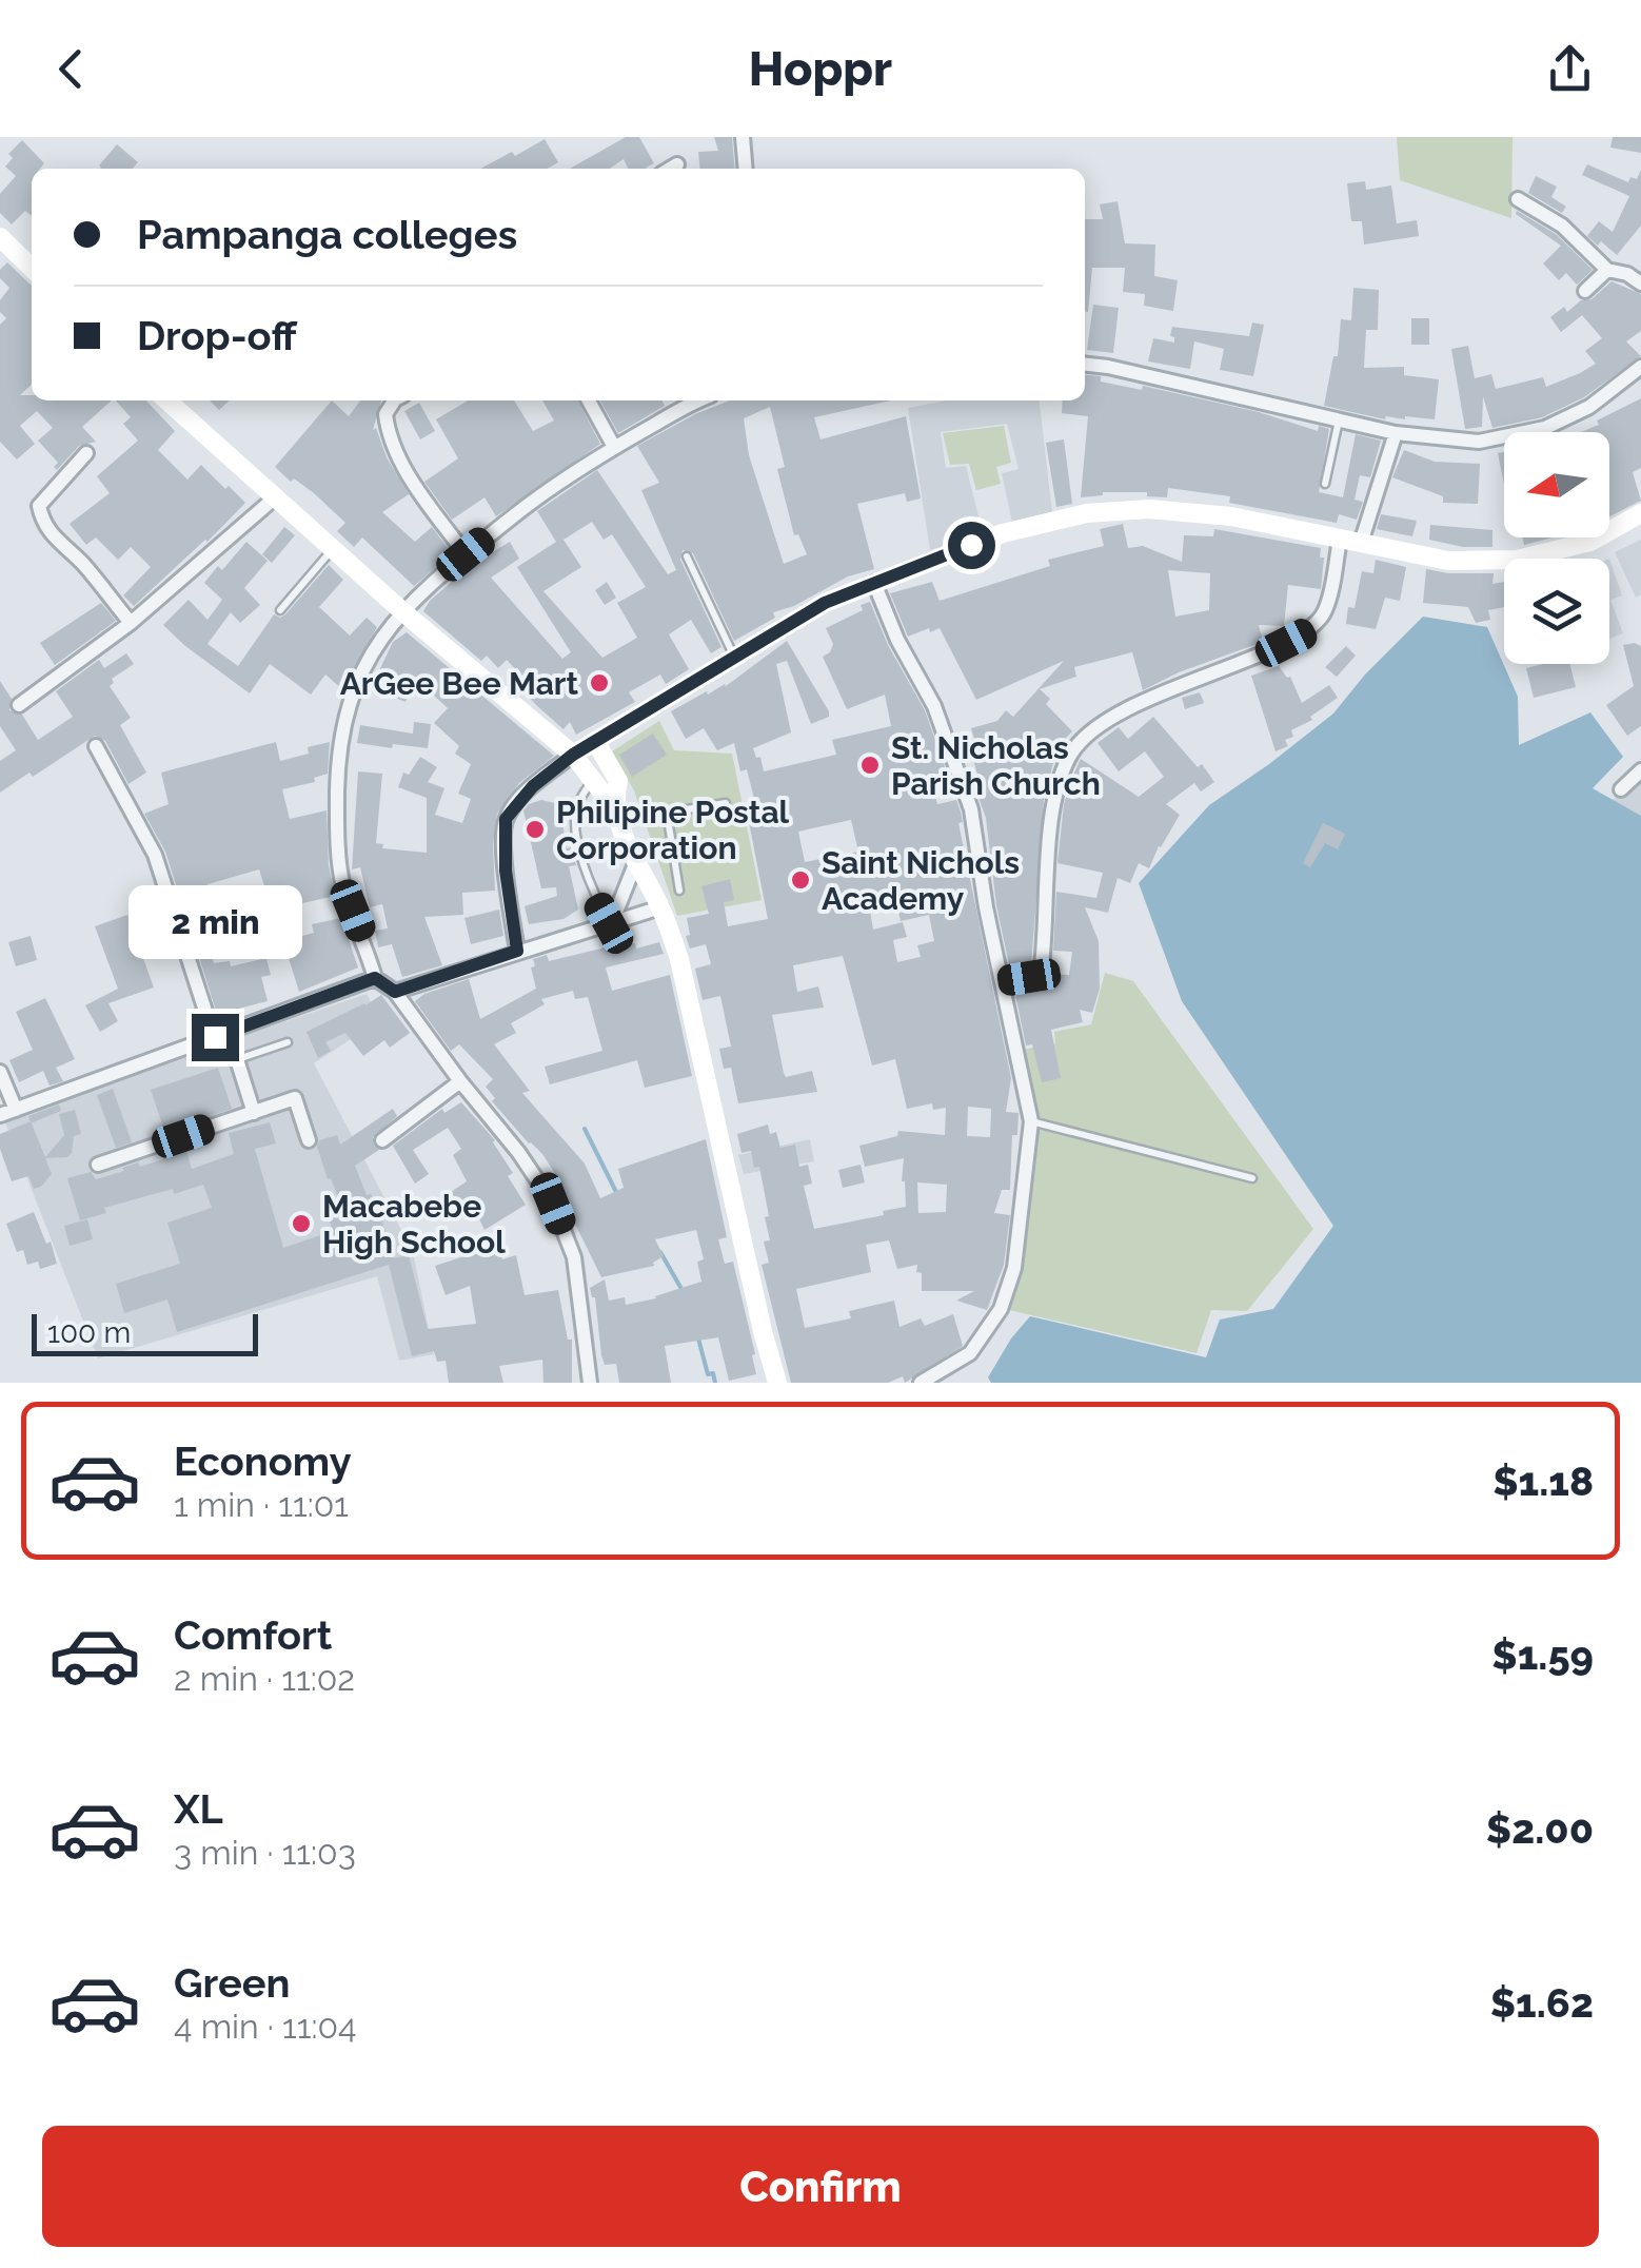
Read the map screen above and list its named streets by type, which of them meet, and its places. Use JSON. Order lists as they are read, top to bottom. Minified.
{"places":["ArGee Bee Mart","St. Nicholas Parish Church","Philipine Postal Corporation","Saint Nichols Academy","Macabebe High School"],"scale_bar":"100 m","north":"left","page":{"header":"Hoppr","banner":["Pampanga colleges","Drop-off"],"bubble":"2 min","scale":"100 m","list":[{"name":"Economy","note":"1 min · 11:01","value":"$1.18"},{"name":"Comfort","note":"2 min · 11:02","value":"$1.59"},{"name":"XL","note":"3 min · 11:03","value":"$2.00"},{"name":"Green","note":"4 min · 11:04","value":"$1.62"}],"buttons":"Confirm"}}
